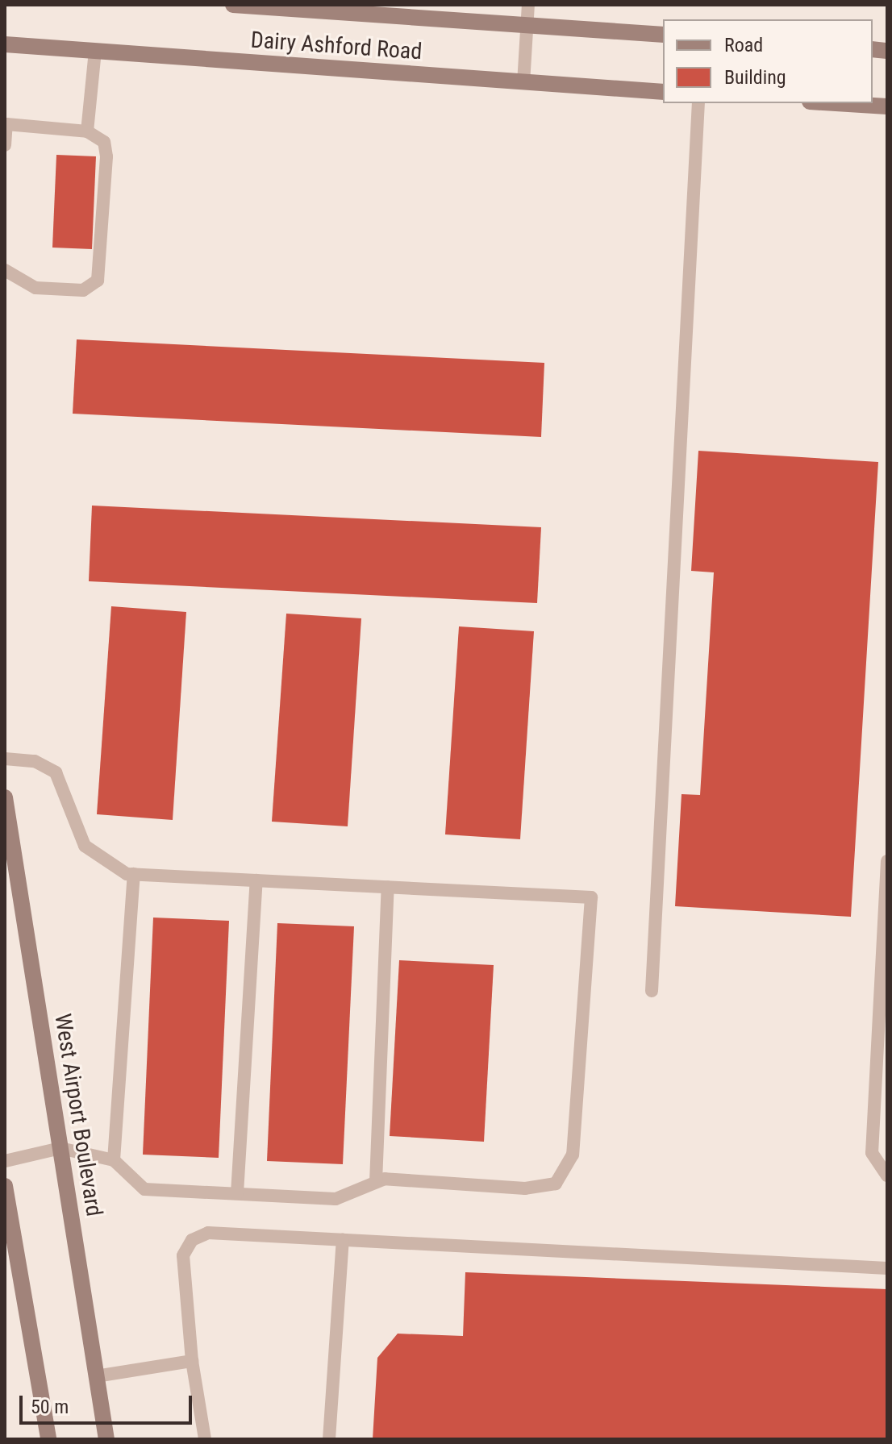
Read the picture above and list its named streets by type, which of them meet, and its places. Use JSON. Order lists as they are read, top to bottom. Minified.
{"streets":{"main road":["Dairy Ashford Road","West Airport Boulevard"]},"legend":["Road","Building"],"scale_bar":"50 m"}
